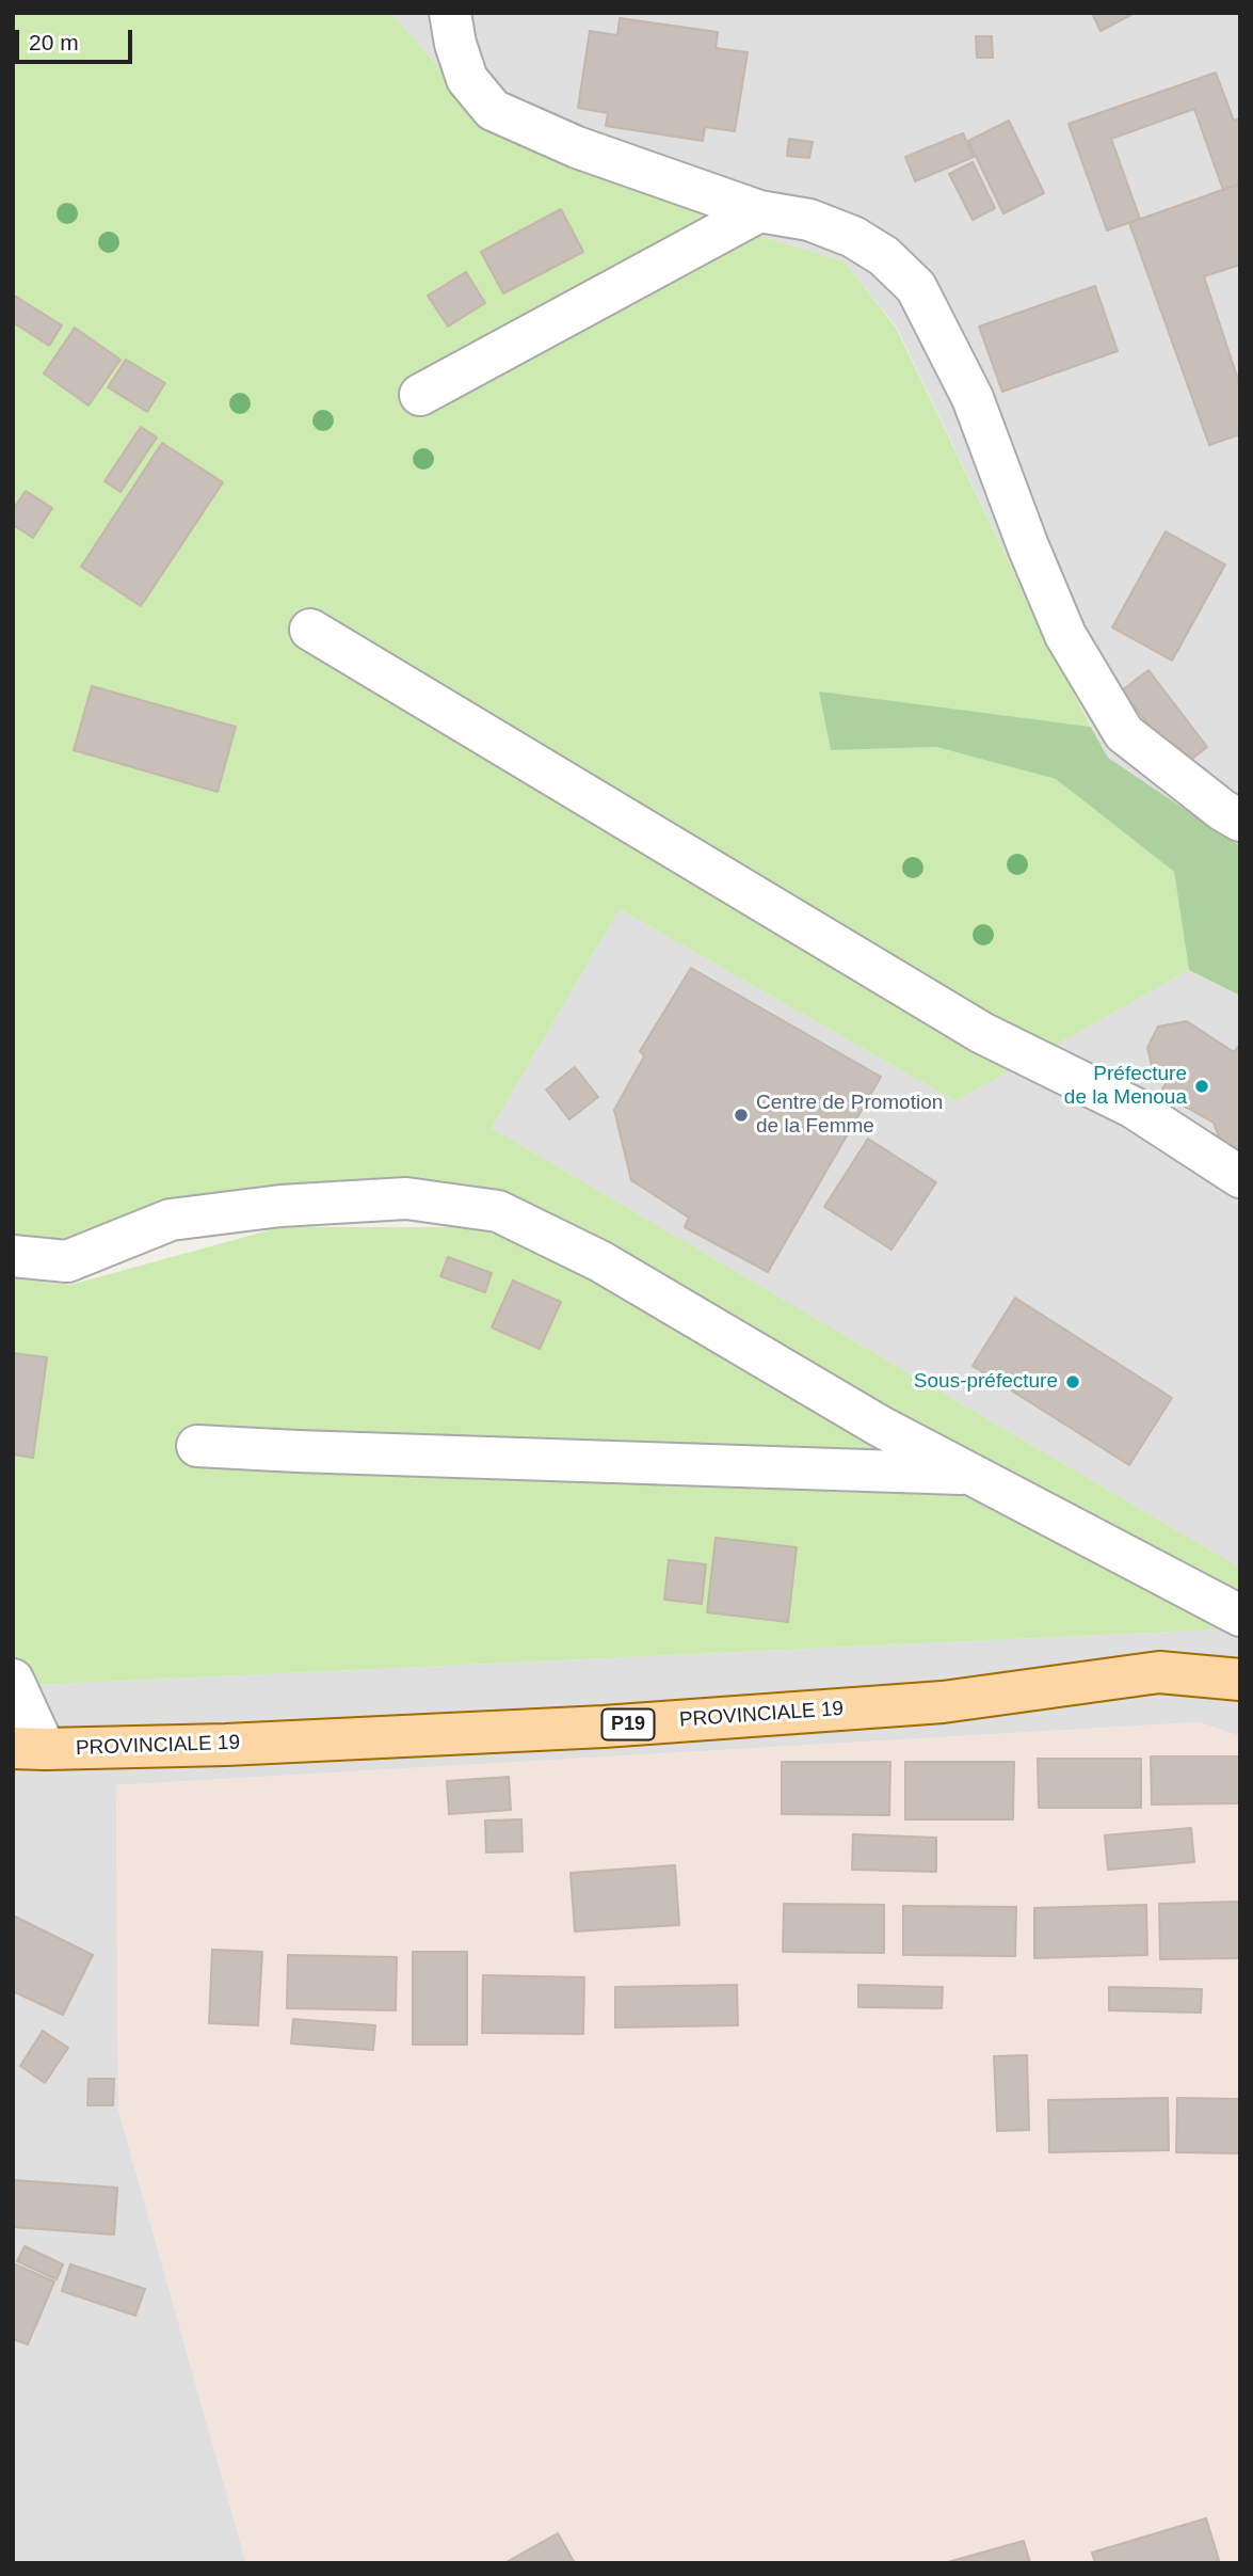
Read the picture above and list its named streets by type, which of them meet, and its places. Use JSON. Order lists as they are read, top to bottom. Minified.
{"streets":{"main road":["PROVINCIALE 19","P19"]},"places":["Préfecture de la Menoua","Centre de Promotion de la Femme","Sous-préfecture"],"scale_bar":"20 m"}
